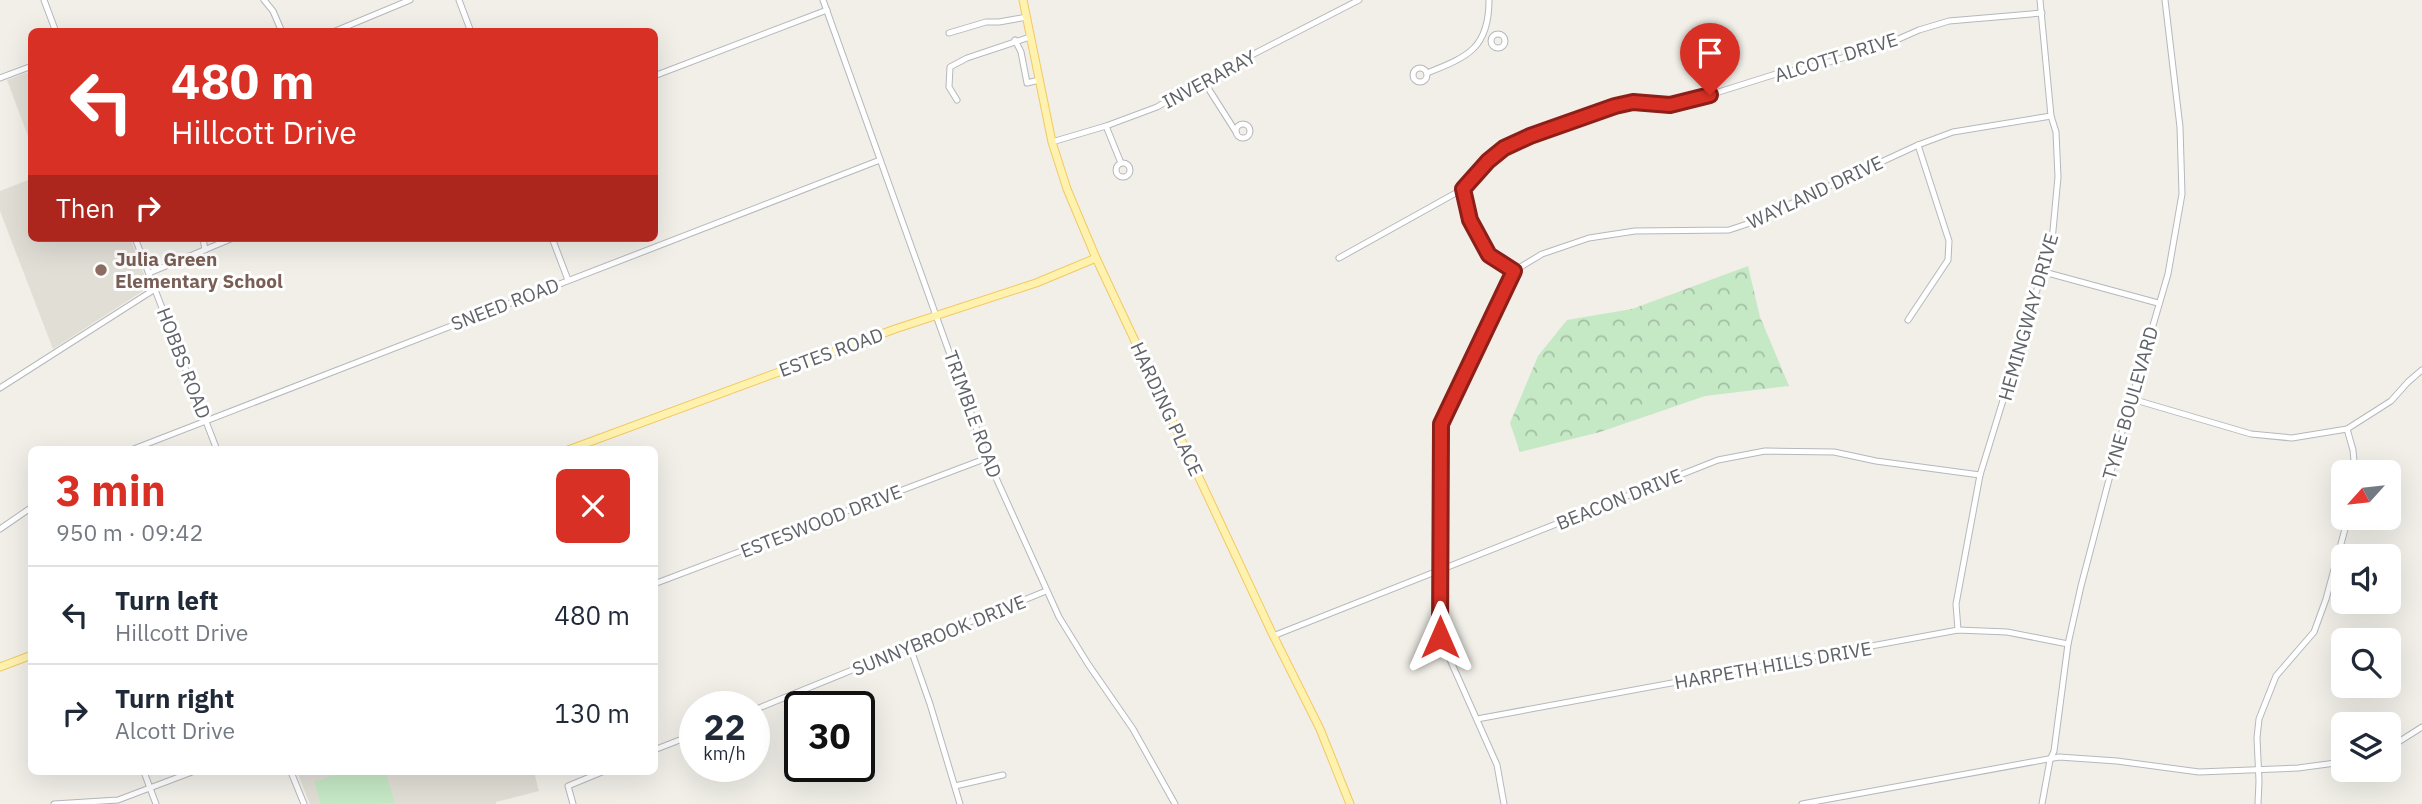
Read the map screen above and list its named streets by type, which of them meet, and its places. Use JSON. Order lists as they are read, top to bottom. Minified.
{"streets":{"main road":["ESTES ROAD","HARDING PLACE"],"street":["ALCOTT DRIVE","INVERARAY","WAYLAND DRIVE","SNEED ROAD","HEMINGWAY DRIVE","HOBBS ROAD","TYNE BOULEVARD","TRIMBLE ROAD","BEACON DRIVE","ESTESWOOD DRIVE","SUNNYBROOK DRIVE","HARPETH HILLS DRIVE"]},"crossings":[["ALCOTT DRIVE","HEMINGWAY DRIVE"],["INVERARAY","HARDING PLACE"],["WAYLAND DRIVE","HEMINGWAY DRIVE"],["SNEED ROAD","HOBBS ROAD"],["SNEED ROAD","TRIMBLE ROAD"],["HEMINGWAY DRIVE","BEACON DRIVE"],["HEMINGWAY DRIVE","HARPETH HILLS DRIVE"],["ESTES ROAD","HARDING PLACE"],["ESTES ROAD","TRIMBLE ROAD"],["TYNE BOULEVARD","HARPETH HILLS DRIVE"],["HARDING PLACE","BEACON DRIVE"],["TRIMBLE ROAD","ESTESWOOD DRIVE"],["TRIMBLE ROAD","SUNNYBROOK DRIVE"]],"places":["Julia Green Elementary School"],"north":"bottom left","page":{"turn":["480 m","Hillcott Drive"],"then":"Then","heading":["3 min","950 m · 09:42"],"list":[{"name":"Turn left","note":"Hillcott Drive","value":"480 m"},{"name":"Turn right","note":"Alcott Drive","value":"130 m"}],"speed":"22 km/h","limit":"30"}}
